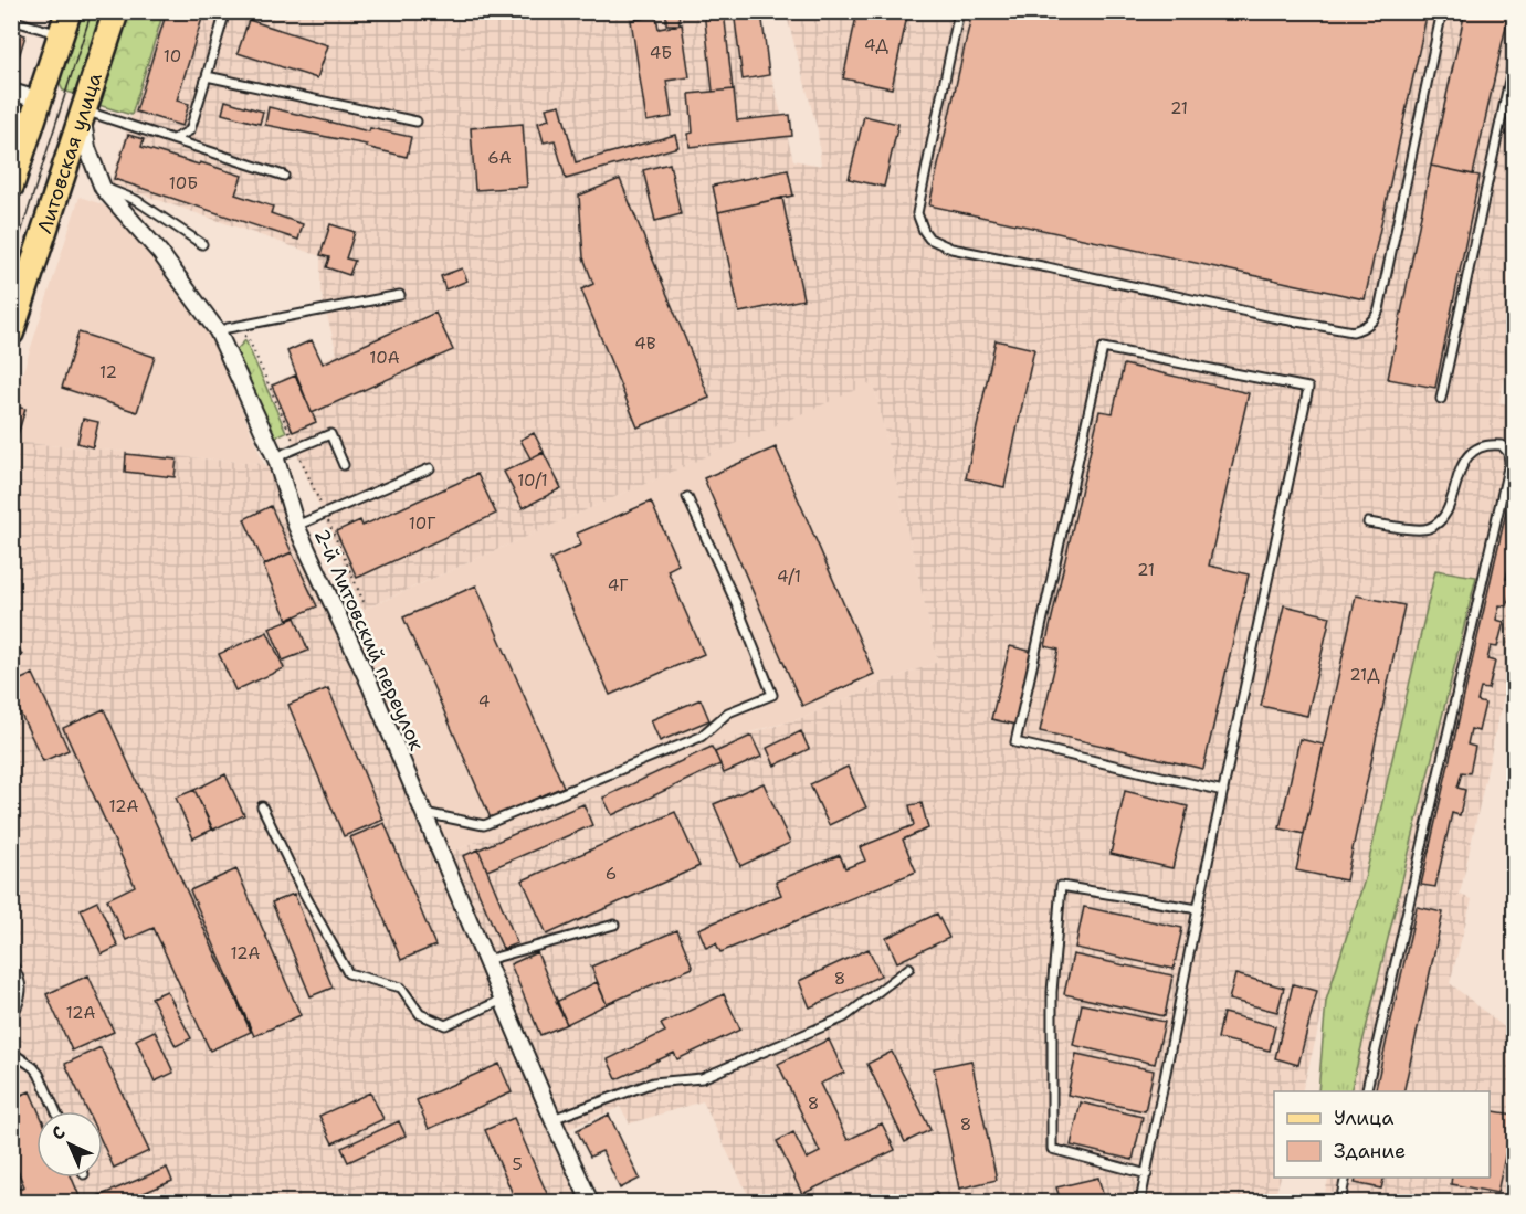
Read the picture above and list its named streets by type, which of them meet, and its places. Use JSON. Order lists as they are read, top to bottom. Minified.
{"streets":{"main road":["Литовская улица"],"street":["2-й Литовский переулок"]},"crossings":[["Литовская улица","2-й Литовский переулок"]],"house_numbers":["4Д","4Б","10","21","6А","10Б","4В","10А","12","10/1","10Г","21","4/1","4Г","21Д","4","12А","6","12А","8","12А","8","8","5"],"legend":["Улица","Здание"],"north":"top left"}
